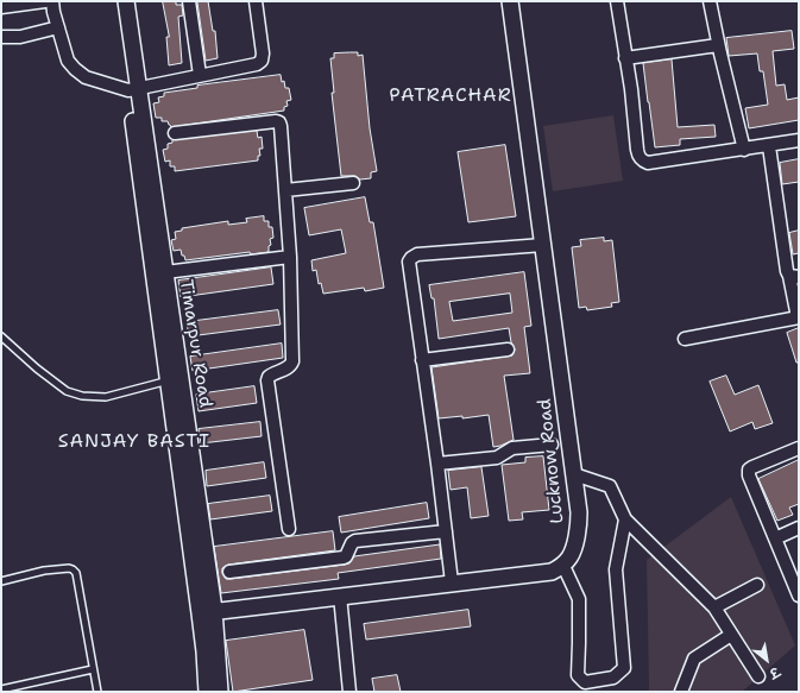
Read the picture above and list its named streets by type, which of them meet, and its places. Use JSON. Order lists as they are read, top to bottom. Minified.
{"streets":{"street":["Timarpur Road","Lucknow Road"]},"districts":["PATRACHAR","SANJAY BASTI"],"north":"bottom right"}
